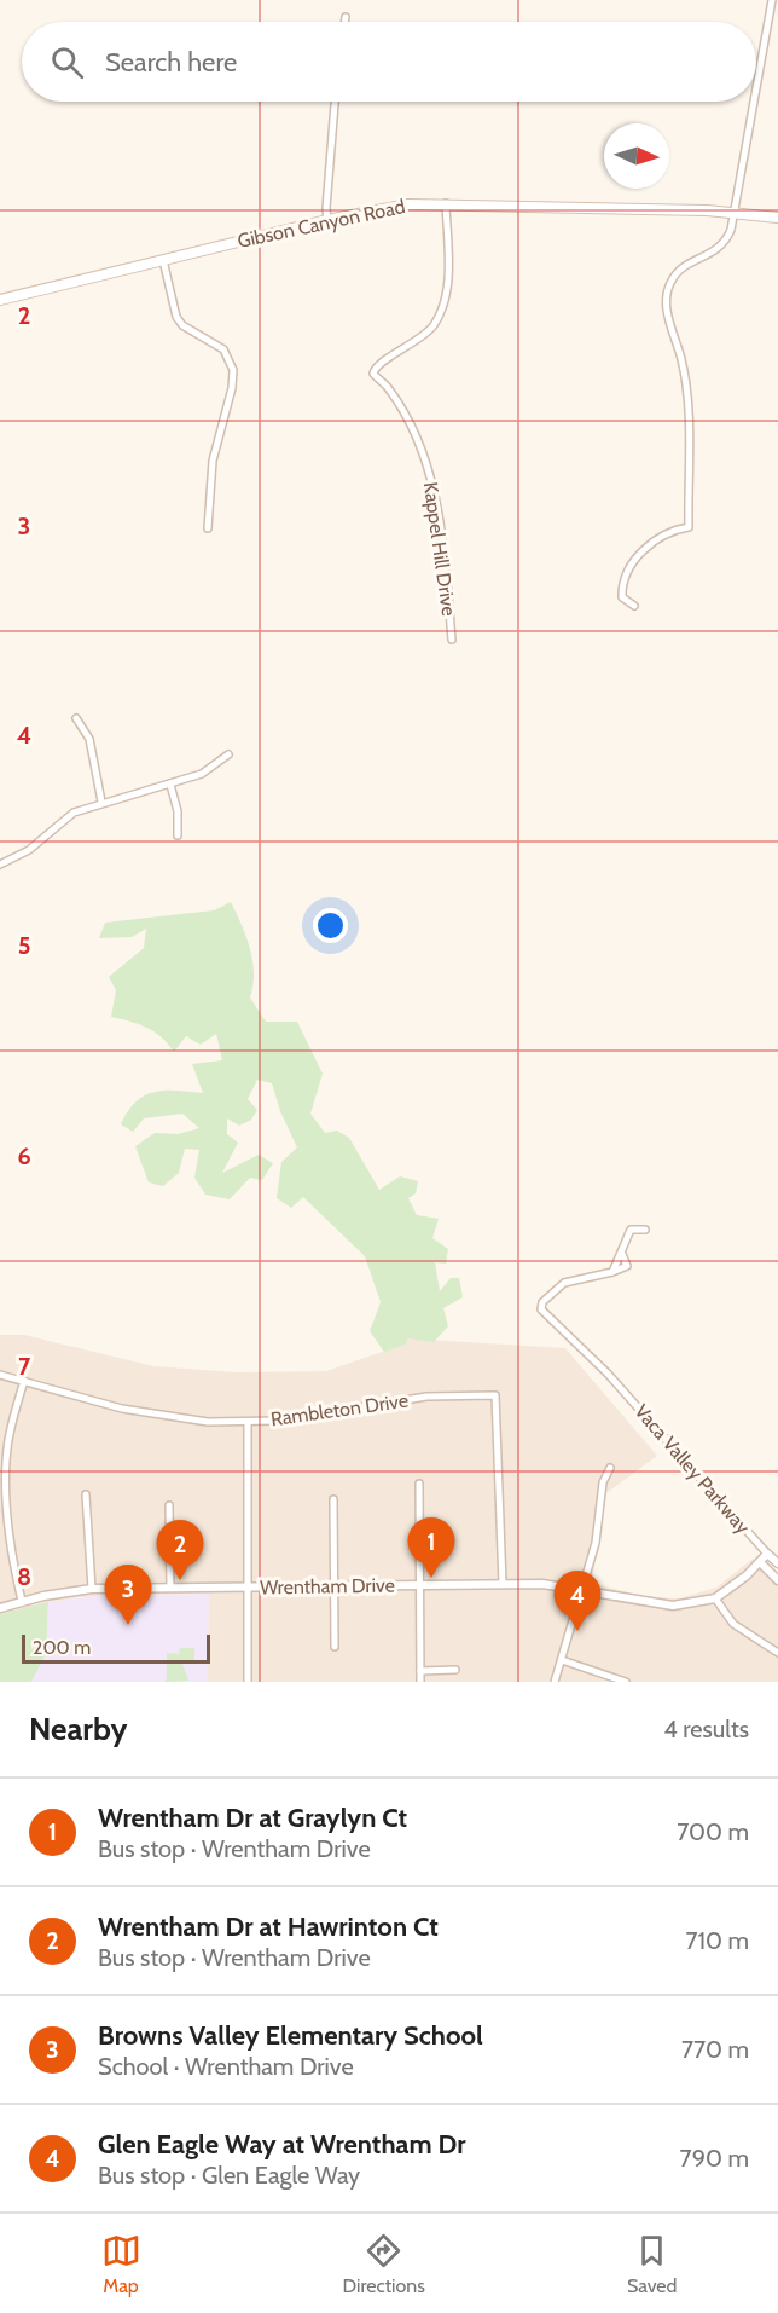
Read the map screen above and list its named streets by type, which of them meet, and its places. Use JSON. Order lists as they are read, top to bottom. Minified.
{"streets":{"main road":["Gibson Canyon Road"],"street":["Kappel Hill Drive","Rambleton Drive","Vaca Valley Parkway","Wrentham Drive"]},"crossings":[["Gibson Canyon Road","Kappel Hill Drive"],["Rambleton Drive","Wrentham Drive"]],"scale_bar":"200 m","north":"right","page":{"search":"Search here","pins":["1","2","3","4"],"scale":"200 m","heading":["Nearby","4 results"],"list":[{"mark":"1","name":"Wrentham Dr at Graylyn Ct","note":"Bus stop · Wrentham Drive","value":"700 m"},{"mark":"2","name":"Wrentham Dr at Hawrinton Ct","note":"Bus stop · Wrentham Drive","value":"710 m"},{"mark":"3","name":"Browns Valley Elementary School","note":"School · Wrentham Drive","value":"770 m"},{"mark":"4","name":"Glen Eagle Way at Wrentham Dr","note":"Bus stop · Glen Eagle Way","value":"790 m"}],"nav":["Map","Directions","Saved"]},"grid":{"rows":["2","3","4","5","6","7","8"]}}
